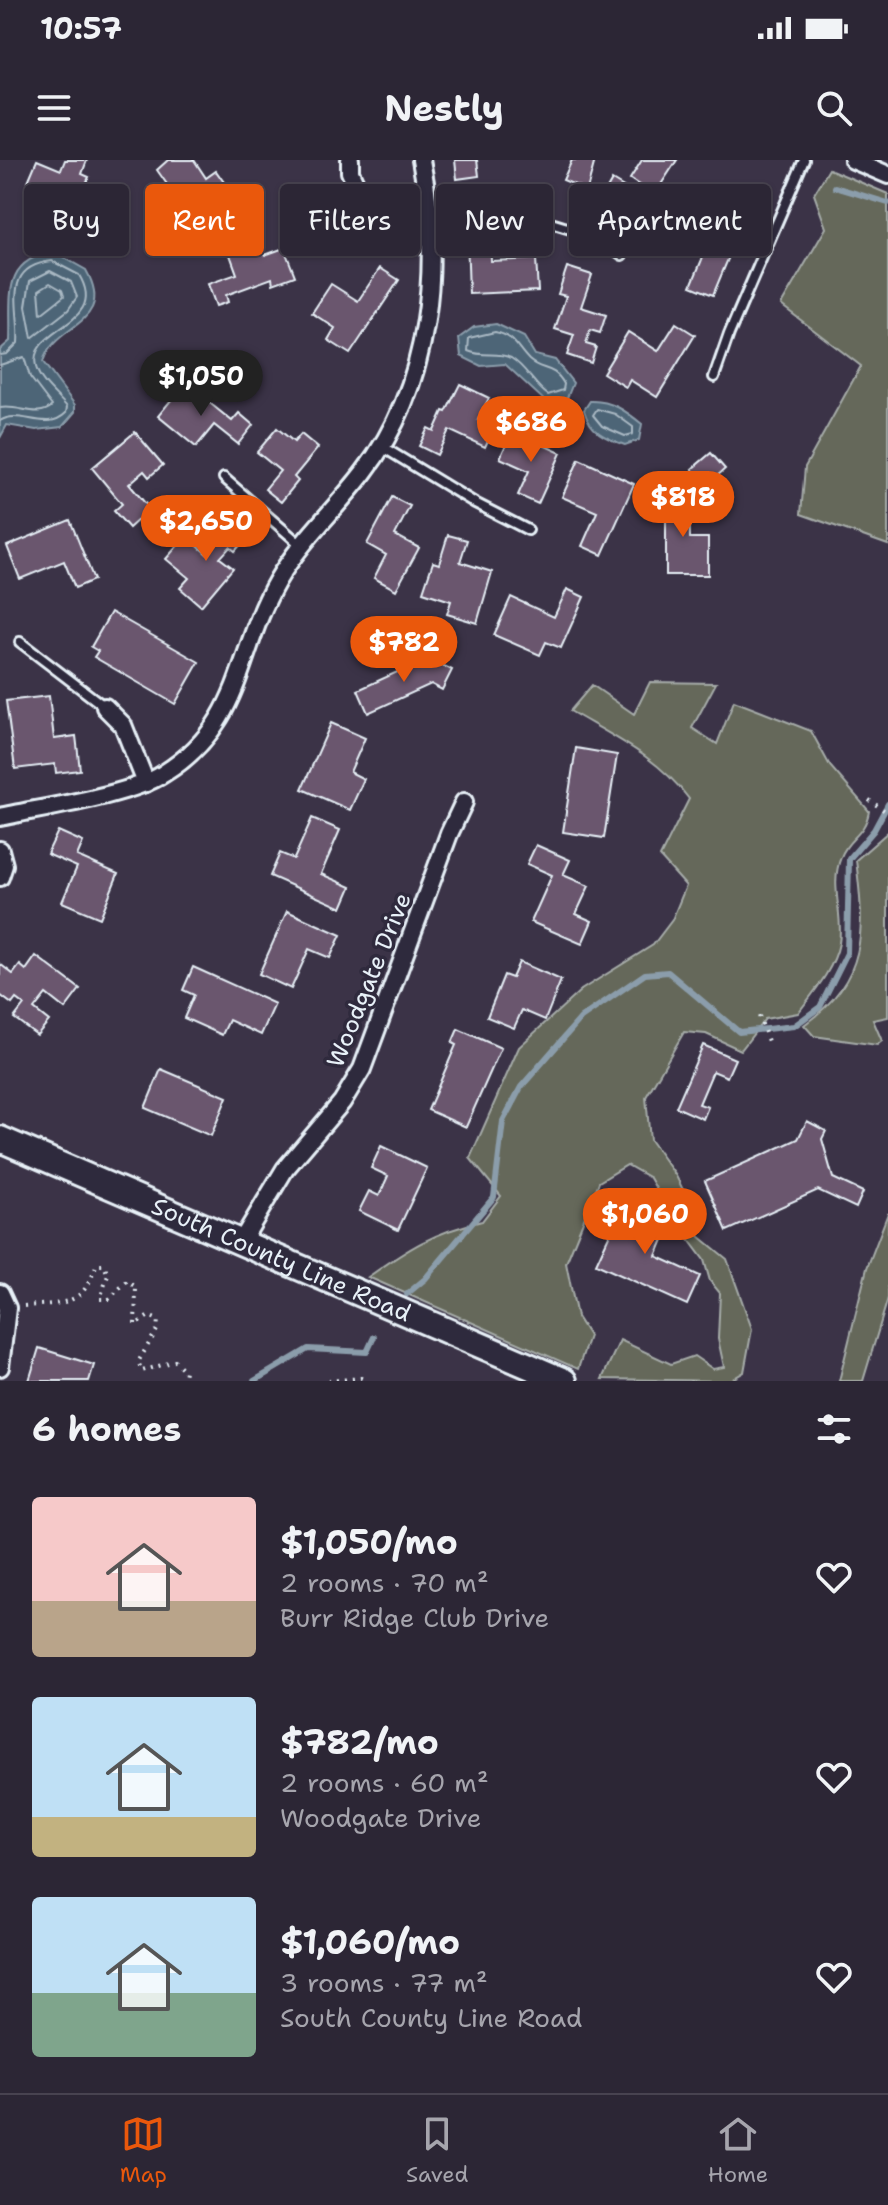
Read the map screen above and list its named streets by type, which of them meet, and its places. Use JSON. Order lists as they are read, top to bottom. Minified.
{"streets":{"main road":["South County Line Road"],"street":["Woodgate Drive"]},"crossings":[["Woodgate Drive","South County Line Road"]],"page":{"status":"10:57","header":"Nestly","chip":["Buy","Rent","Filters","New","Apartment"],"price":["$1,050","$686","$818","$2,650","$782","$1,060"],"heading":"6 homes","list":[{"name":"$1,050/mo","note":"2 rooms · 70 m² · Burr Ridge Club Drive"},{"name":"$782/mo","note":"2 rooms · 60 m² · Woodgate Drive"},{"name":"$1,060/mo","note":"3 rooms · 77 m² · South County Line Road"}],"tabs":["Map","Saved","Home"]}}
